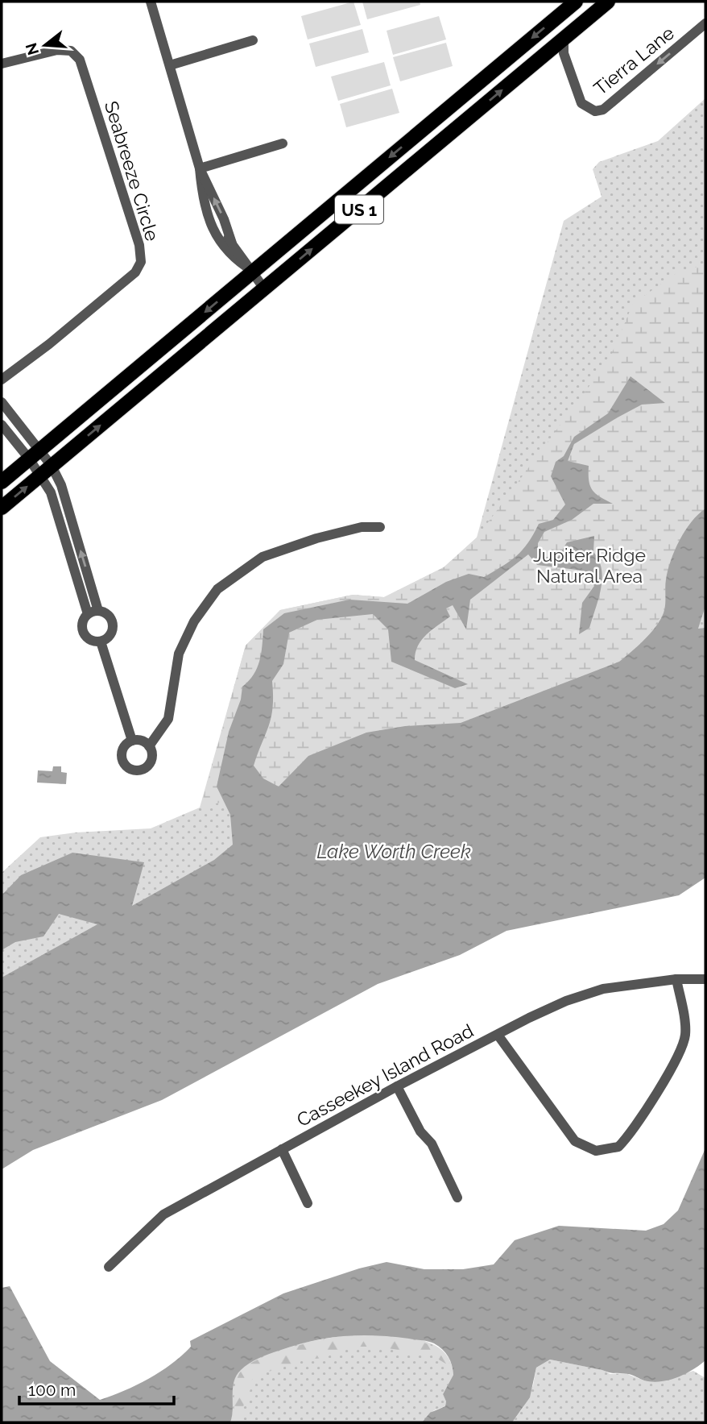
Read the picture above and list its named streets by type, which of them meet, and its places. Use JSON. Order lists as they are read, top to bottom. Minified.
{"streets":{"main road":["US 1"],"street":["Tierra Lane","Seabreeze Circle","Casseekey Island Road"]},"crossings":[["Tierra Lane","US 1"]],"water":["Lake Worth Creek"],"parks":["Jupiter Ridge Natural Area"],"scale_bar":"100 m","north":"left"}
